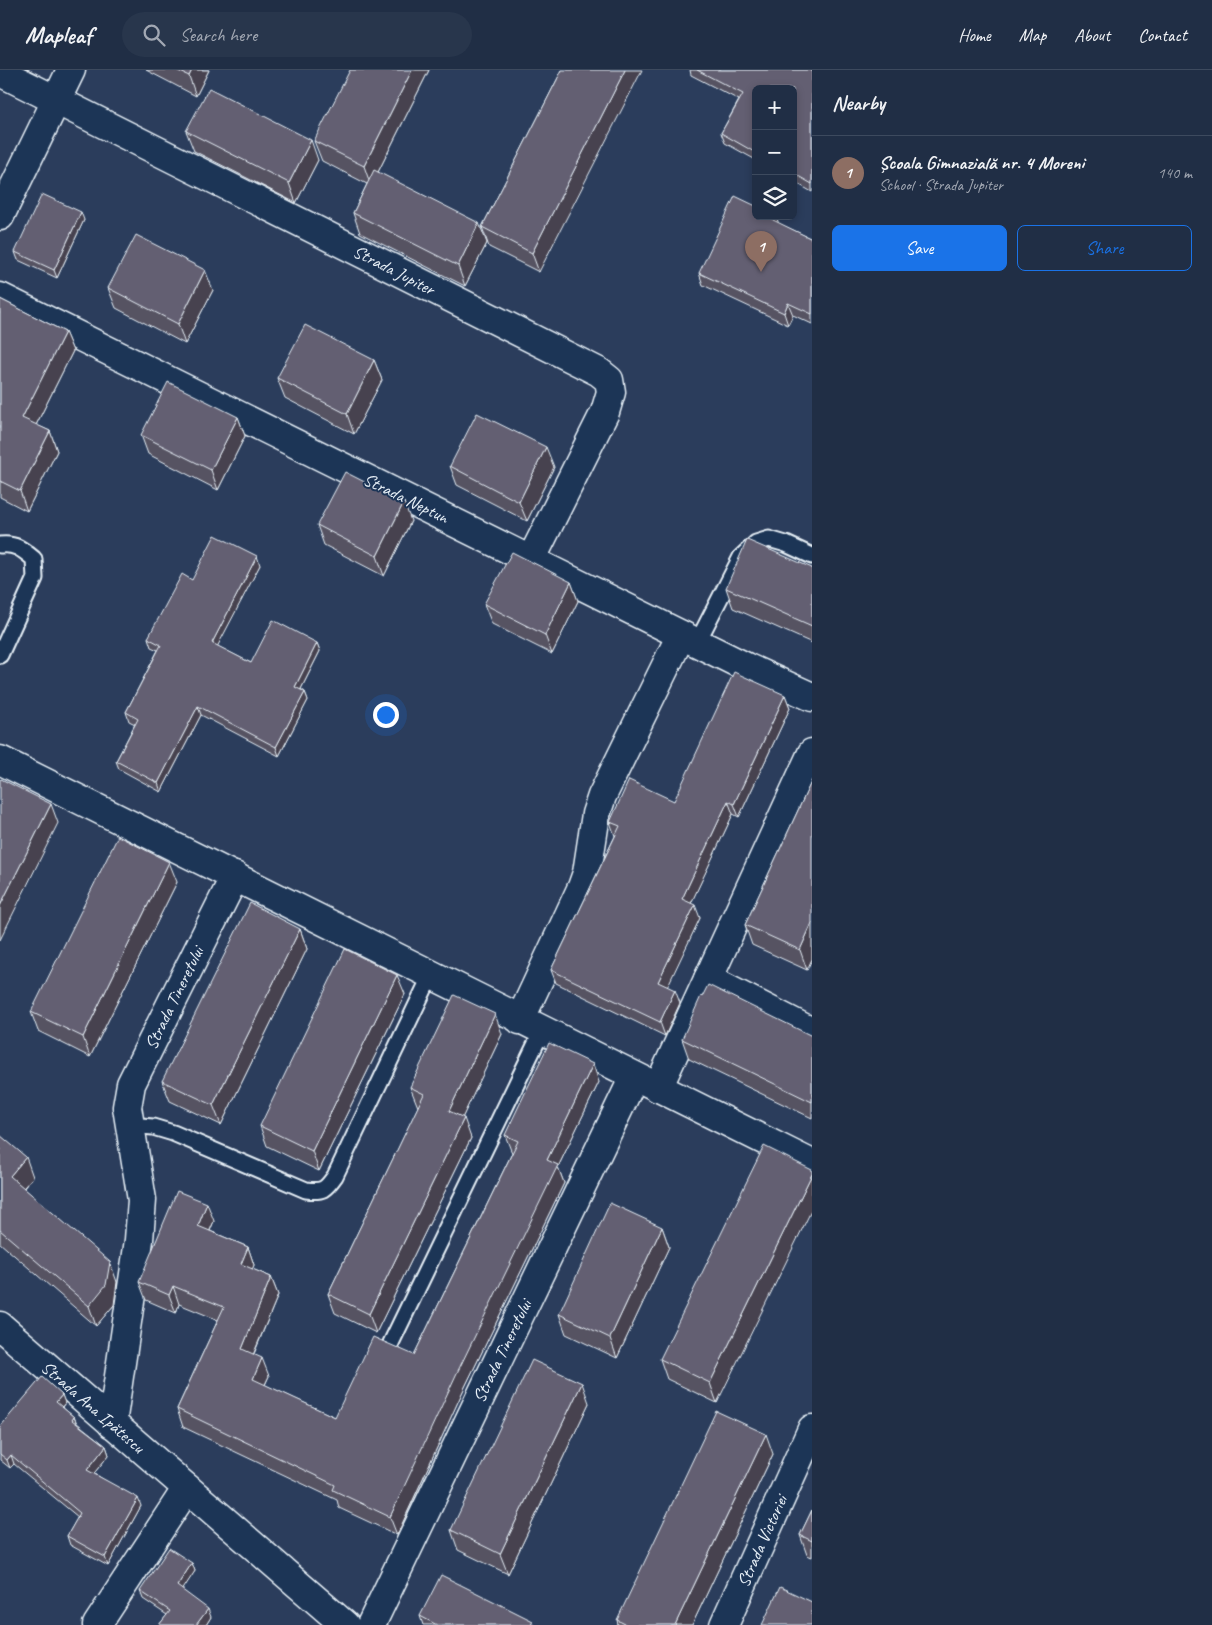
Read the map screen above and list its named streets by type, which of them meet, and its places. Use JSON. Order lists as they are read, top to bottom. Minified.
{"streets":{"street":["Strada Jupiter","Strada Neptun","Strada Tineretului","Strada Ana Ipătescu","Strada Victoriei"]},"crossings":[["Strada Jupiter","Strada Neptun"],["Strada Tineretului","Strada Ana Ipătescu"]],"page":{"header":"Mapleaf","search":"Search here","nav":["Home","Map","About","Contact"],"heading":"Nearby","map_buttons":["+","−"],"list":[{"mark":"1","name":"Școala Gimnazială nr. 4 Moreni","note":"School · Strada Jupiter","value":"140 m"}],"buttons":["Save","Share"],"pins":"1"}}
